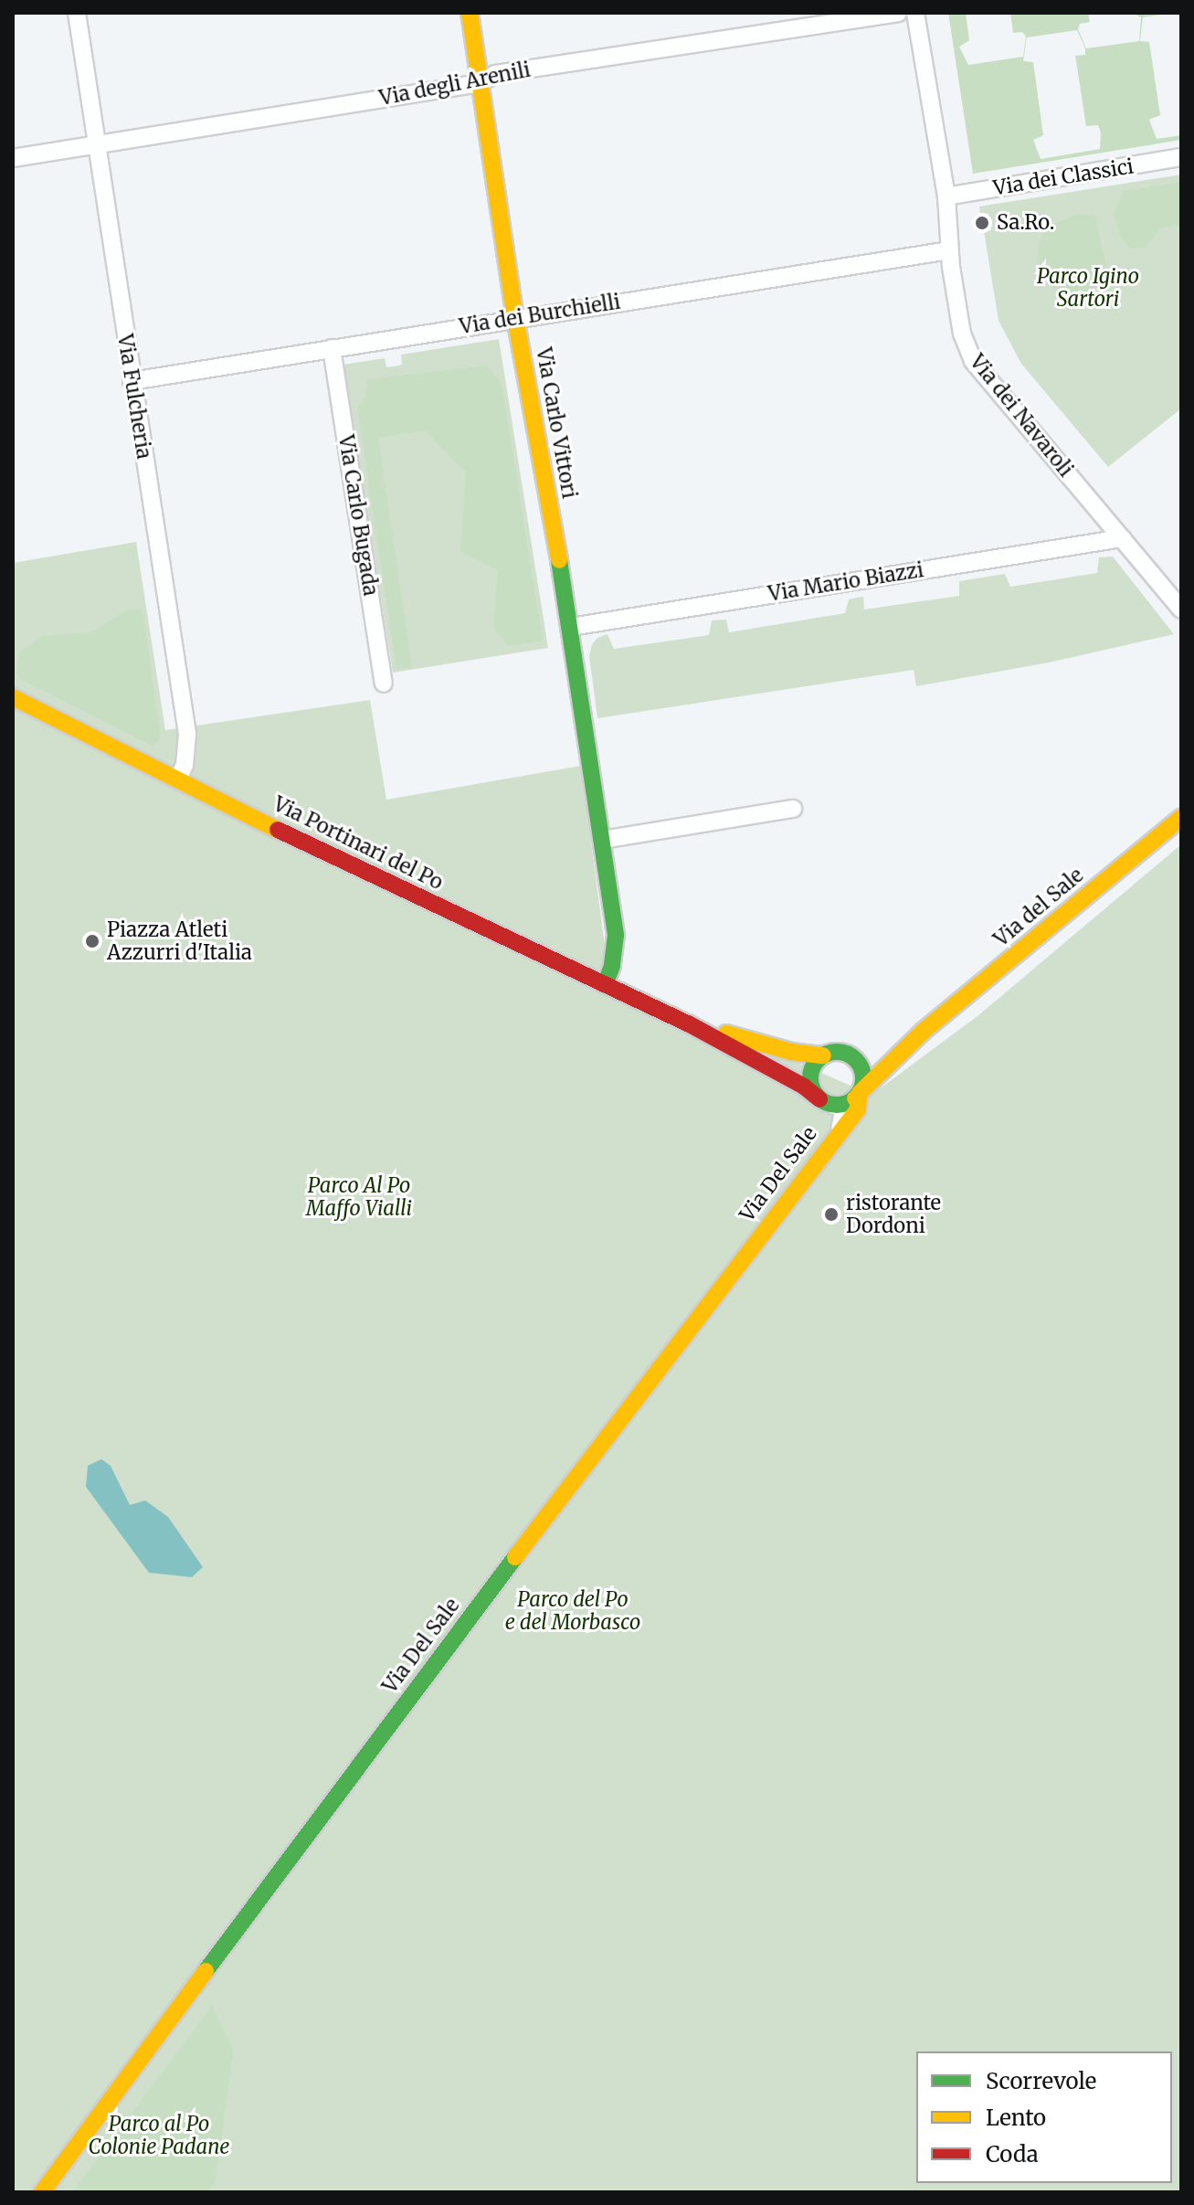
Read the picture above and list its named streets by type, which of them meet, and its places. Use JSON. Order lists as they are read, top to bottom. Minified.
{"streets":{"street":["Via degli Arenili","Via dei Classici","Via dei Burchielli","Via Fulcheria","Via dei Navaroli","Via Carlo Vittori","Via Carlo Bugada","Via Mario Biazzi","Via Portinari del Po","Via del Sale","Via Del Sale"]},"crossings":[["Via degli Arenili","Via Fulcheria"],["Via degli Arenili","Via Carlo Vittori"],["Via dei Classici","Via dei Navaroli"],["Via dei Burchielli","Via Fulcheria"],["Via dei Burchielli","Via dei Navaroli"],["Via dei Burchielli","Via Carlo Vittori"],["Via dei Burchielli","Via Carlo Bugada"],["Via Fulcheria","Via Portinari del Po"],["Via dei Navaroli","Via Mario Biazzi"],["Via Carlo Vittori","Via Mario Biazzi"],["Via Carlo Vittori","Via Portinari del Po"],["Via Portinari del Po","Via del Sale"],["Via del Sale","Via Del Sale"]],"parks":["Parco Igino Sartori","Parco Al Po Maffo Vialli","Parco del Po e del Morbasco","Parco al Po Colonie Padane"],"places":["Sa.Ro.","Piazza Atleti Azzurri d'Italia","ristorante Dordoni"],"legend":["Scorrevole","Lento","Coda"]}
